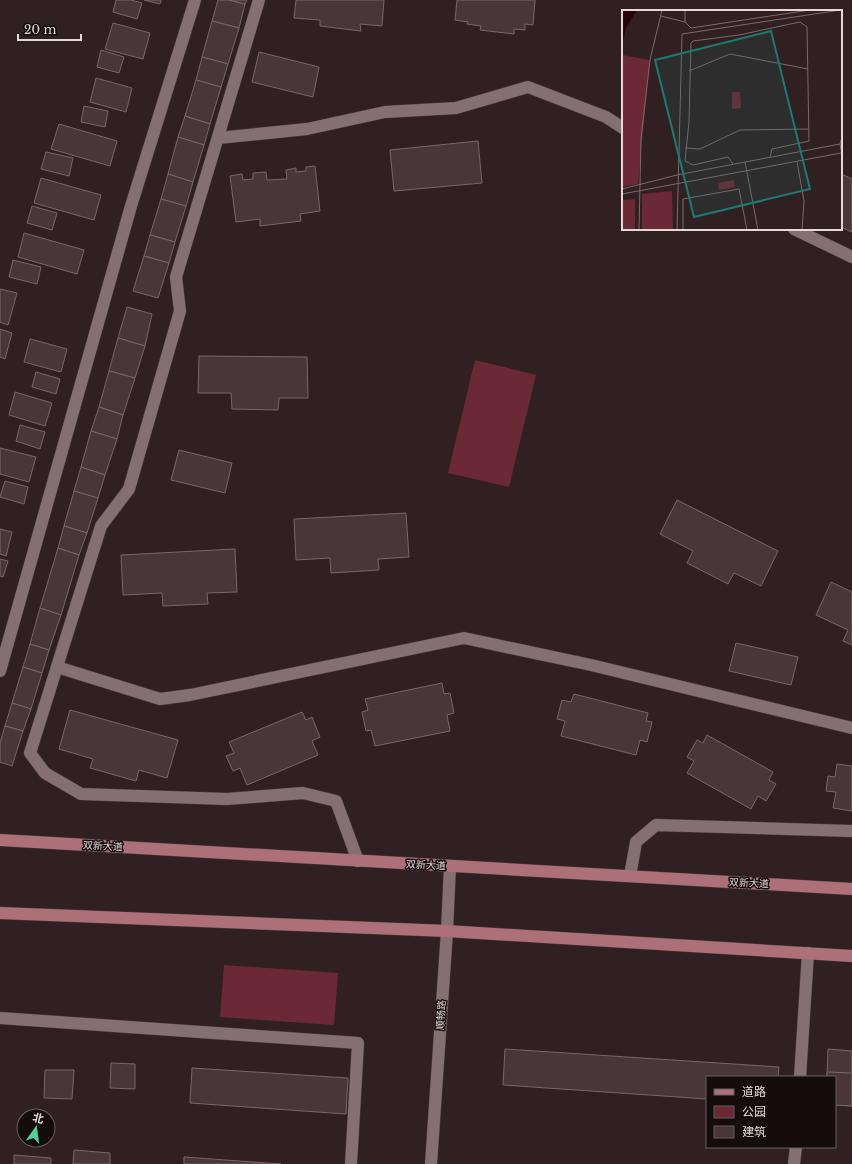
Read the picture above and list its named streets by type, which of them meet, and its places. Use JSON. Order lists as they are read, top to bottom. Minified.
{"streets":{"main road":["双新大道"],"street":["顺畅路"]},"crossings":[["双新大道","顺畅路"]],"legend":["道路","公园","建筑"],"scale_bar":"20 m","north":"top"}
